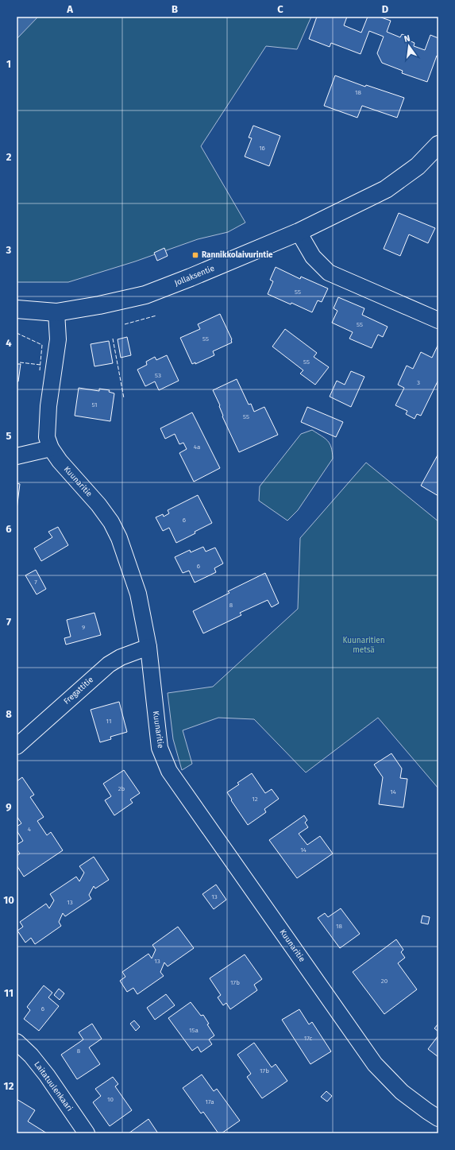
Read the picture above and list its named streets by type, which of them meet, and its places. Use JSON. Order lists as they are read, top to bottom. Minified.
{"streets":{"main road":["Jollaksentie"],"street":["Kuunaritie","Fregattitie","Laitatuulenkaari"]},"crossings":[["Jollaksentie","Kuunaritie"],["Kuunaritie","Fregattitie"]],"parks":["Kuunaritien metsä"],"places":{"transit":["Rannikkolaivurintie"]},"house_numbers":["18","16","55","55","55","55","53","3","51","55","4a","6","6","7","8","9","11","2b","14","12","4","14","13","13","18","13","20","17b","6","15a","17c","8","17b","10","17a"],"north":"top","grid":{"columns":["A","B","C","D"],"rows":["1","2","3","4","5","6","7","8","9","10","11","12"]}}
